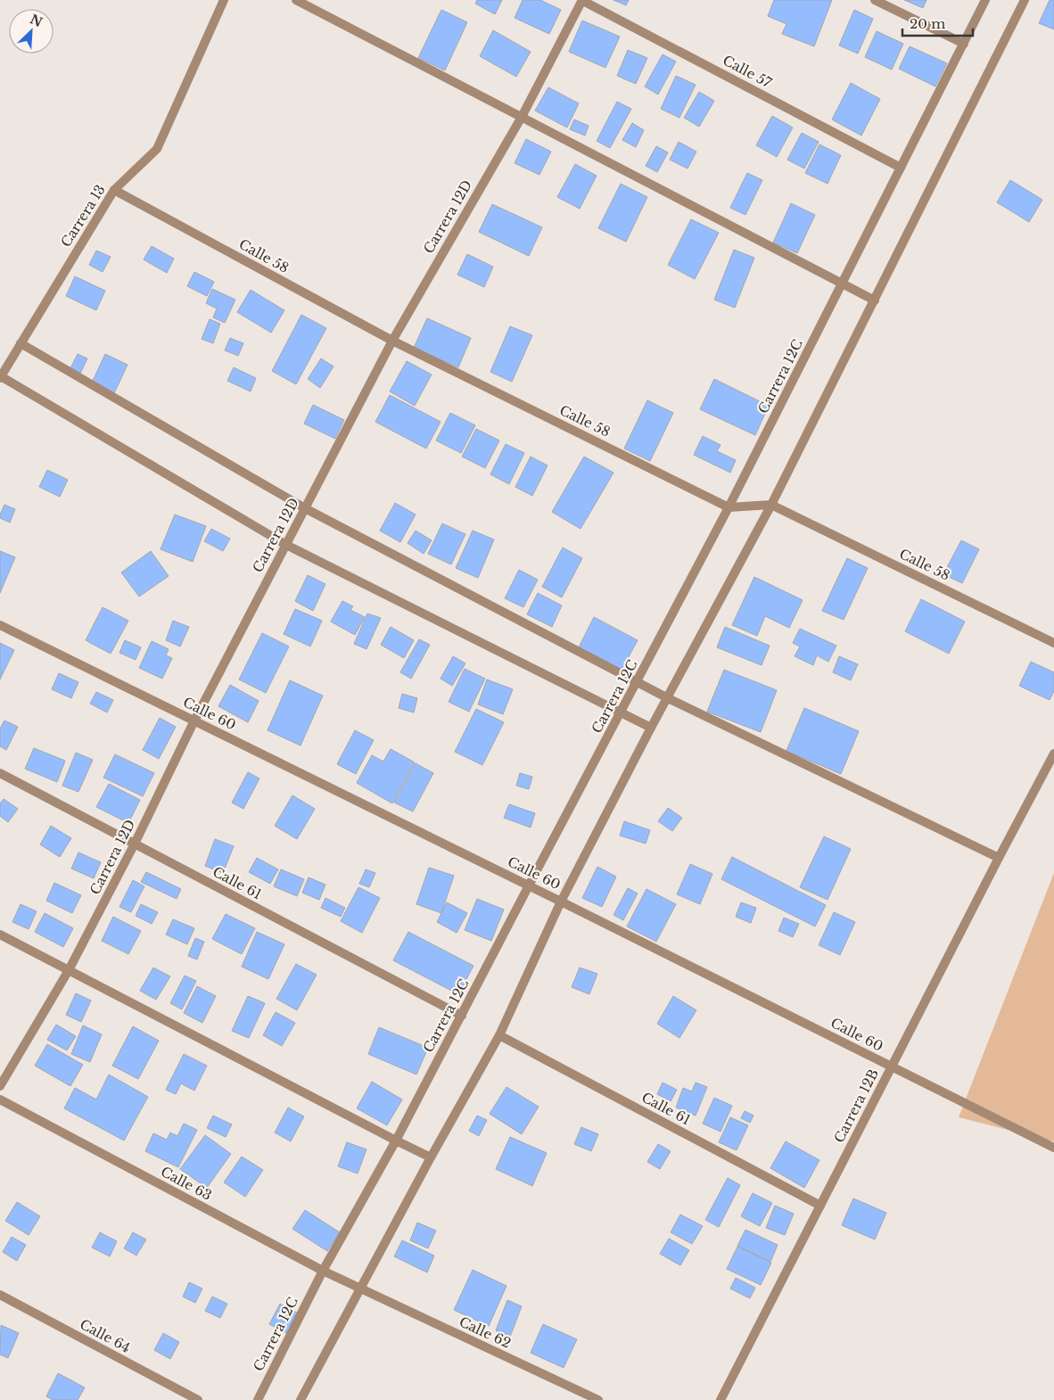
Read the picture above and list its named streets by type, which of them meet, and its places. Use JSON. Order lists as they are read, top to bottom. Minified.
{"streets":{"street":["Calle 57","Carrera 13","Carrera 12D","Calle 58","Carrera 12C","Calle 60","Calle 61","Carrera 12B","Calle 63","Calle 62","Calle 64"]},"crossings":[["Calle 57","Carrera 12D"],["Calle 57","Carrera 12C"],["Carrera 13","Calle 58"],["Carrera 12D","Calle 58"],["Carrera 12D","Calle 60"],["Carrera 12D","Calle 61"],["Calle 58","Carrera 12C"],["Carrera 12C","Calle 60"],["Carrera 12C","Calle 61"],["Carrera 12C","Calle 63"],["Calle 60","Carrera 12B"],["Calle 61","Carrera 12B"],["Calle 63","Calle 62"]],"scale_bar":"20 m","north":"top right"}
